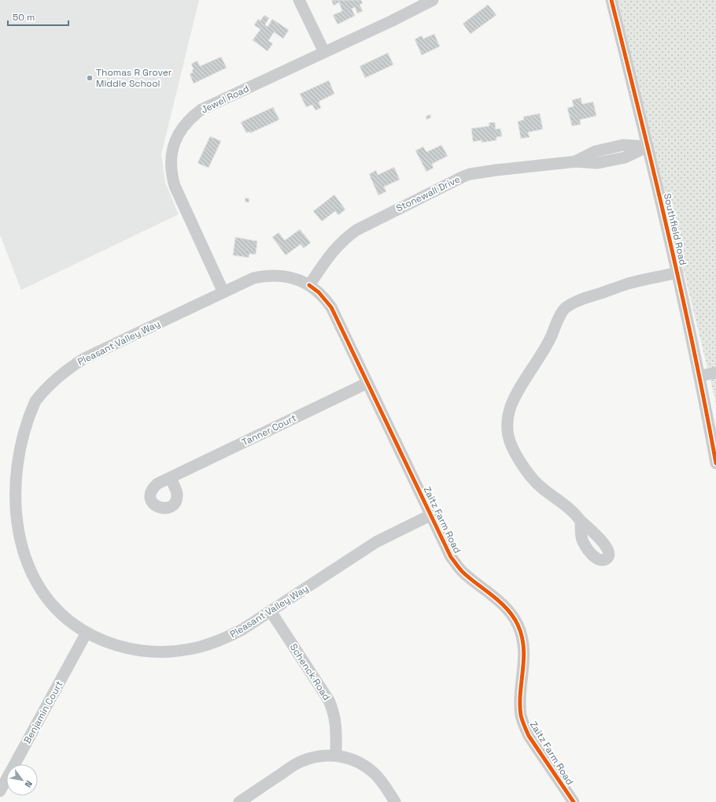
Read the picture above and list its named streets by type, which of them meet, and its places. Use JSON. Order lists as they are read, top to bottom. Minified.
{"streets":{"street":["Jewel Road","Stonewall Drive","Southfield Road","Pleasant Valley Way","Tanner Court","Zaitz Farm Road","Schenck Road","Benjamin Court"]},"crossings":[["Jewel Road","Pleasant Valley Way"],["Stonewall Drive","Southfield Road"],["Stonewall Drive","Pleasant Valley Way"],["Stonewall Drive","Zaitz Farm Road"],["Pleasant Valley Way","Zaitz Farm Road"],["Pleasant Valley Way","Schenck Road"],["Pleasant Valley Way","Benjamin Court"],["Tanner Court","Zaitz Farm Road"]],"places":["Thomas R Grover Middle School"],"scale_bar":"50 m","north":"bottom right"}
